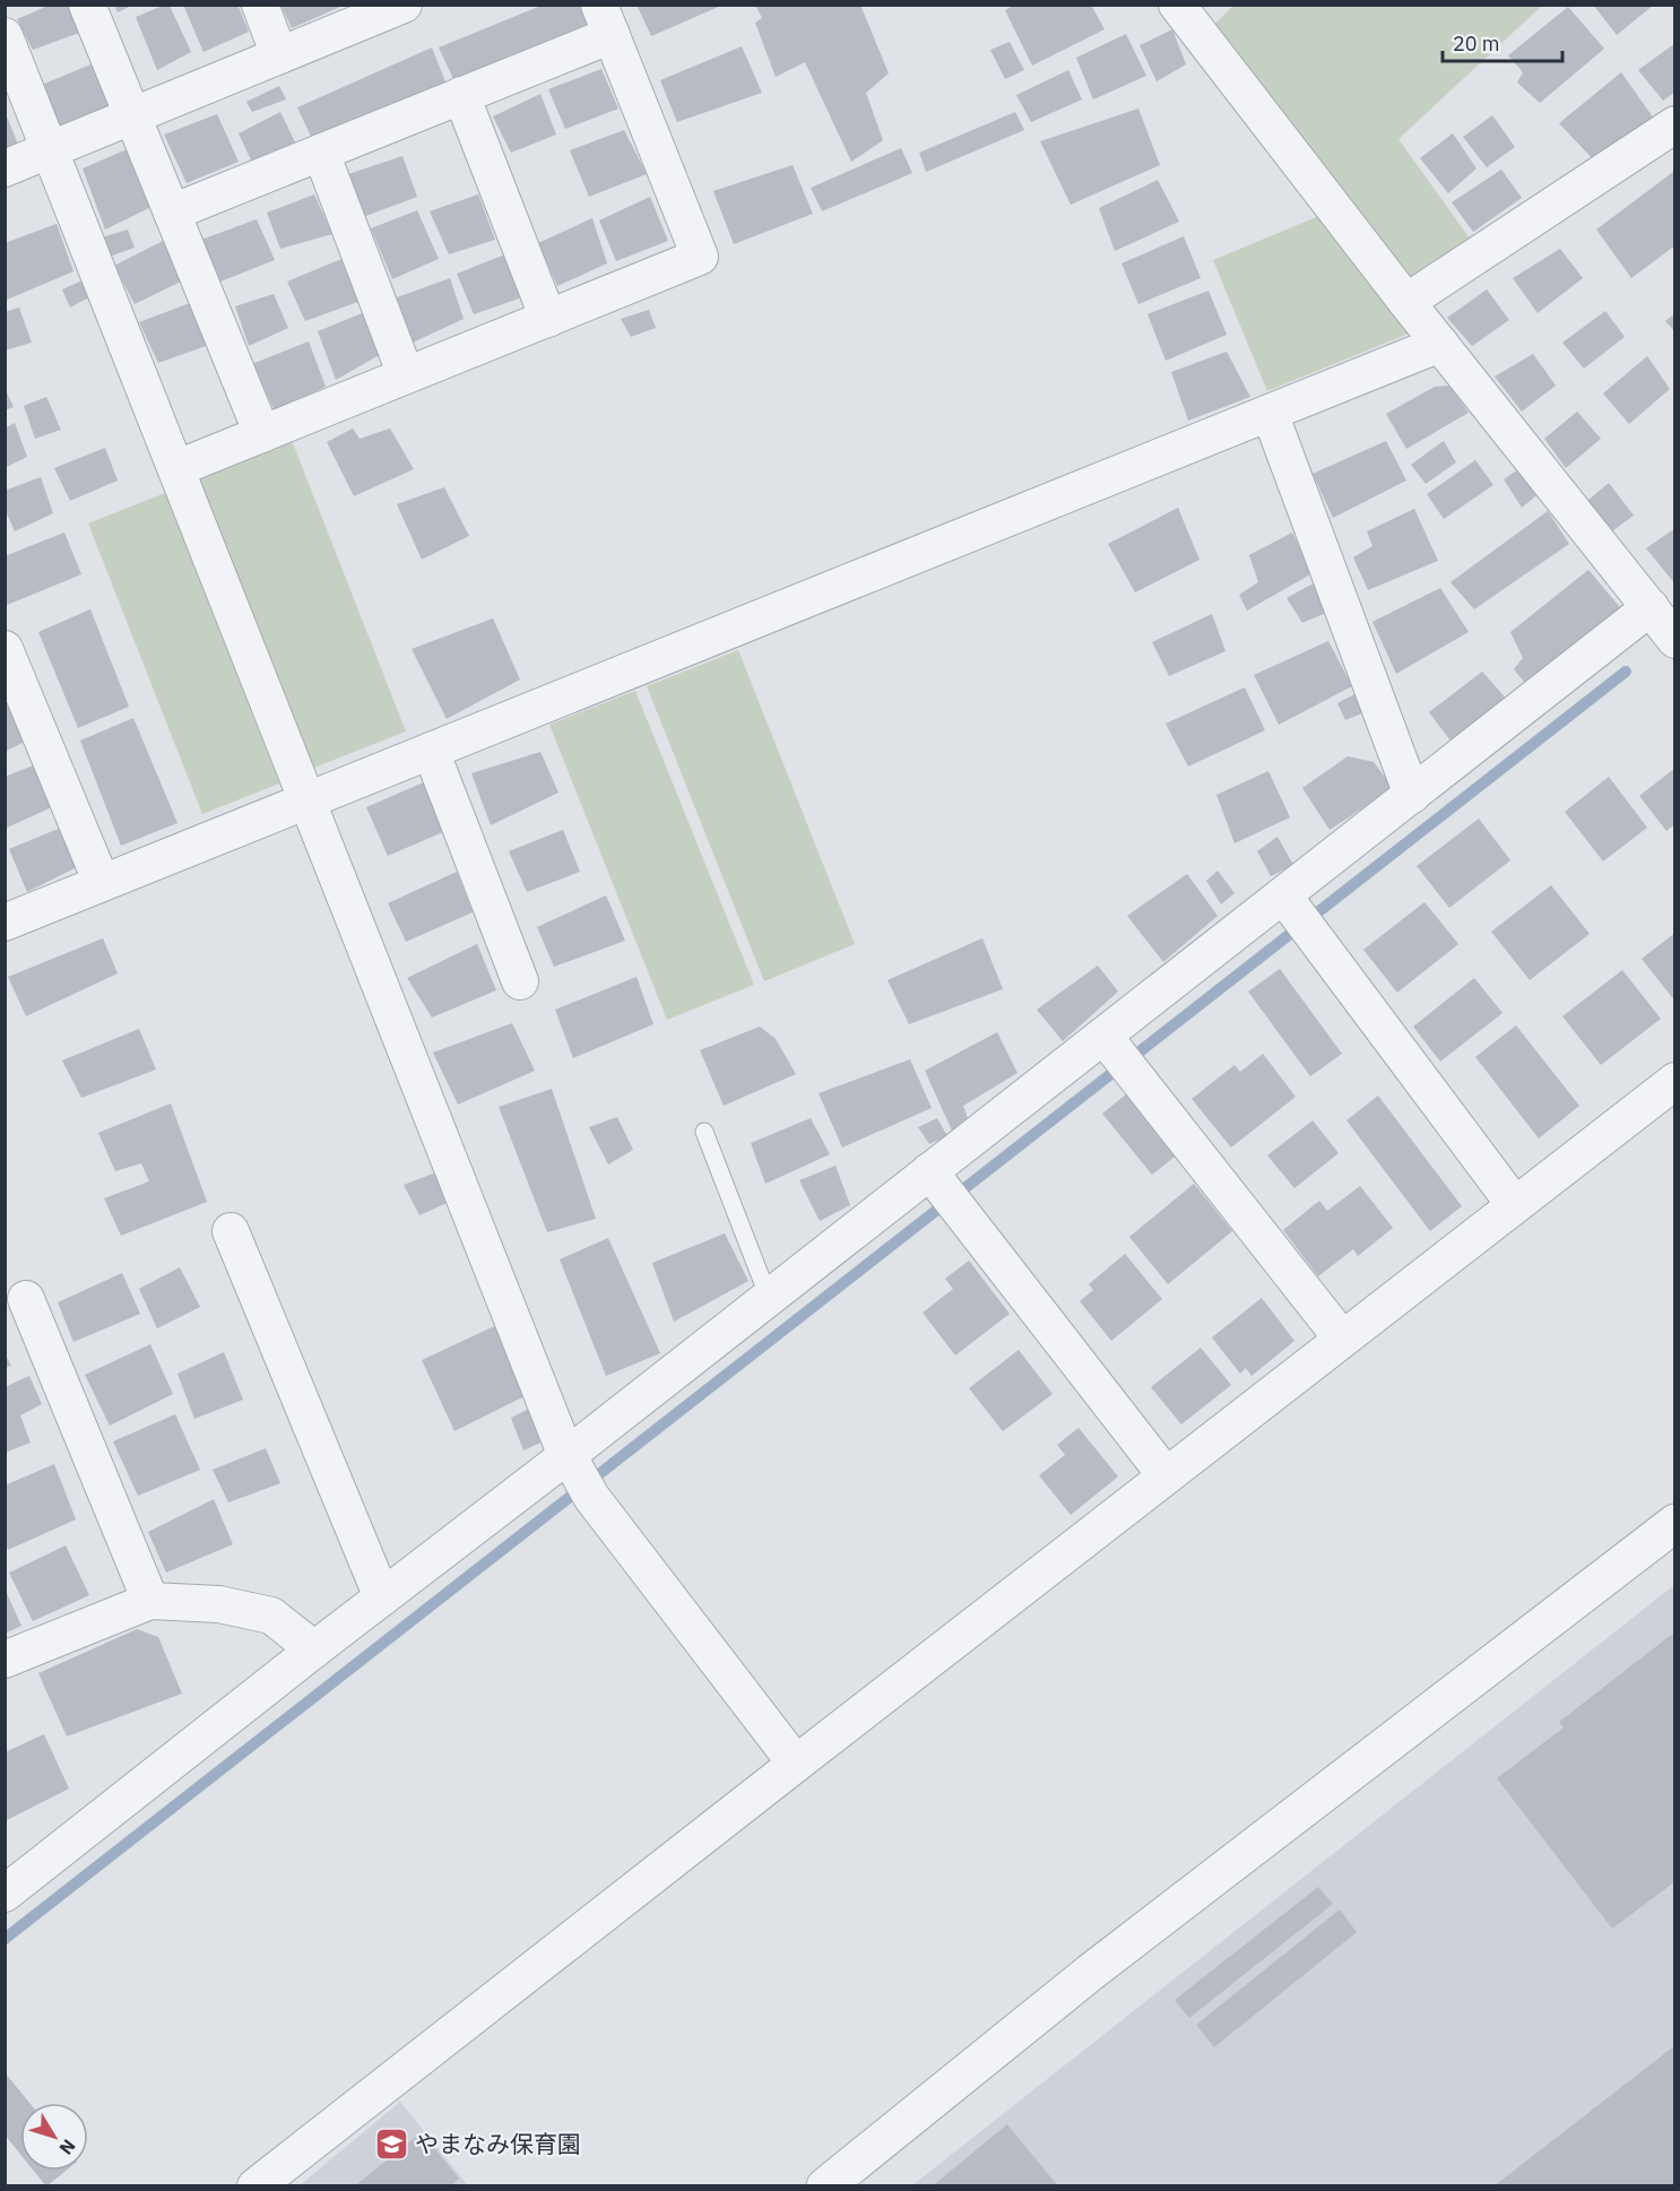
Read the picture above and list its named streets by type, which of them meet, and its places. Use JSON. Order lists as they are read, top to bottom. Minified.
{"places":{"school or university":["やまなみ保育園"]},"scale_bar":"20 m","north":"bottom right"}
